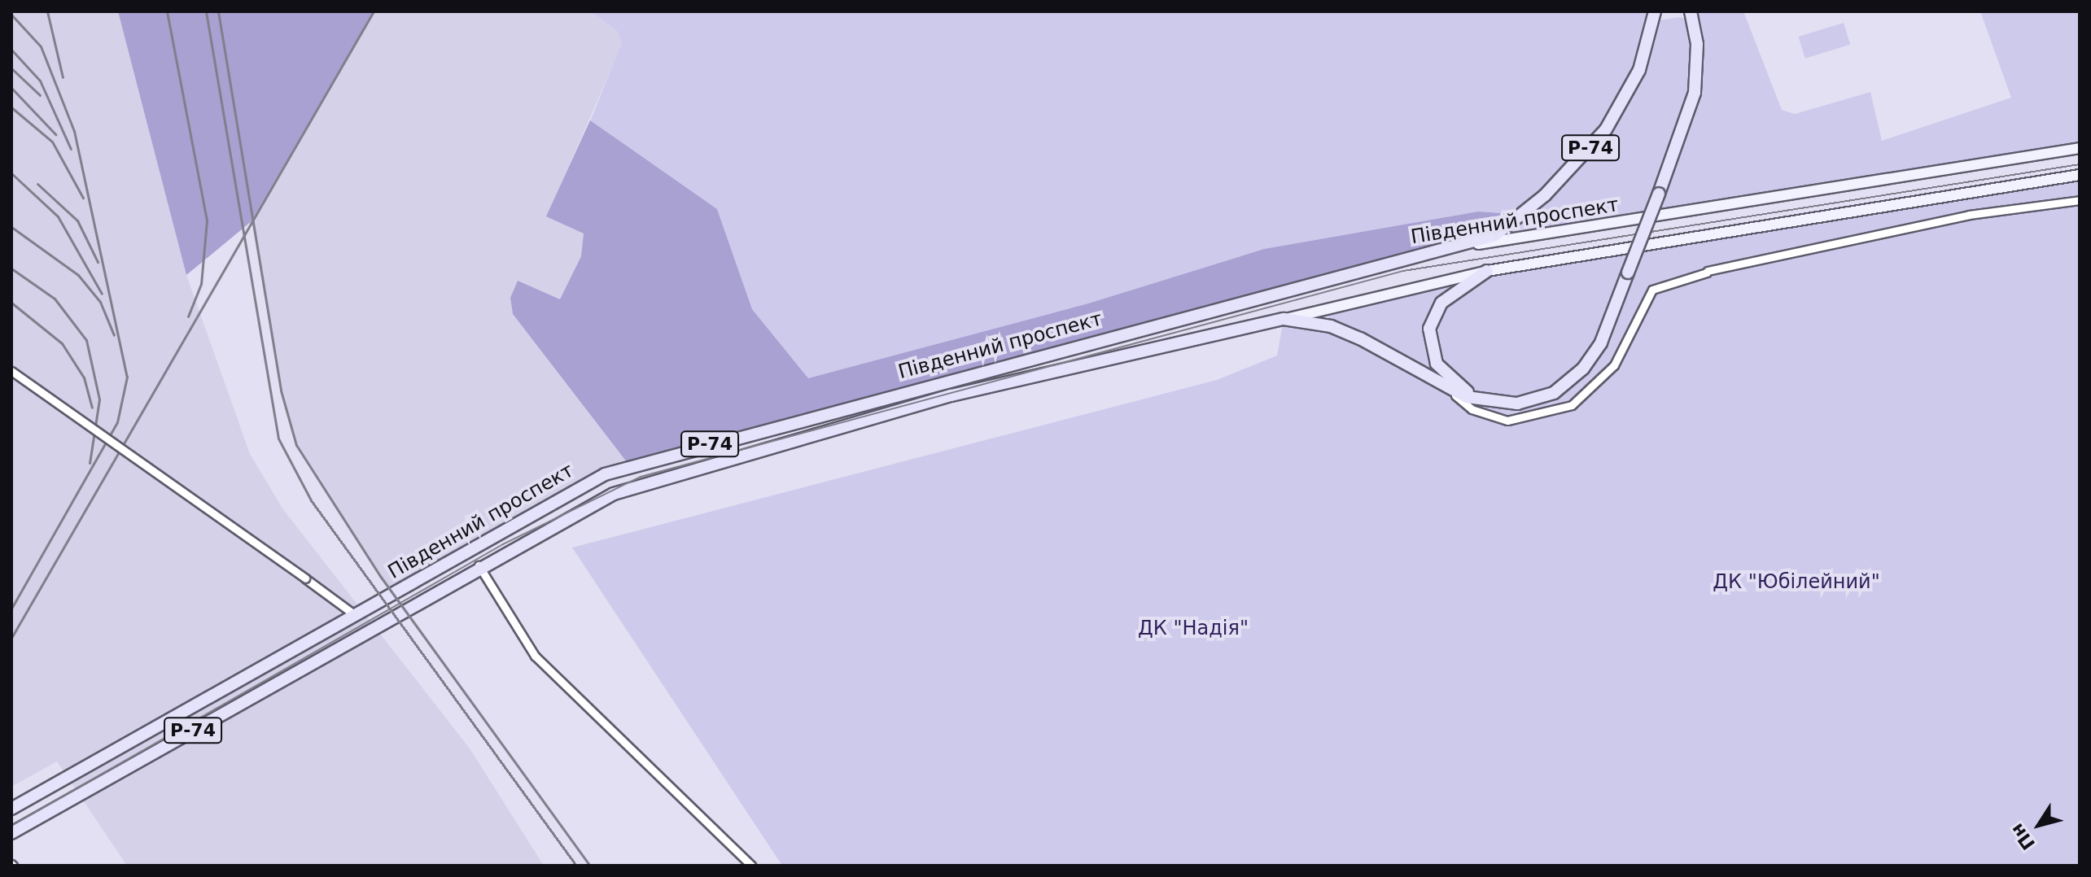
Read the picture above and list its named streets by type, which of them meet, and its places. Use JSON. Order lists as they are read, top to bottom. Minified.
{"streets":{"main road":["Р-74","Південний проспект"]},"crossings":[["Р-74","Південний проспект"]],"parks":["ДК \"Юбілейний\"","ДК \"Надія\""],"north":"bottom left"}
